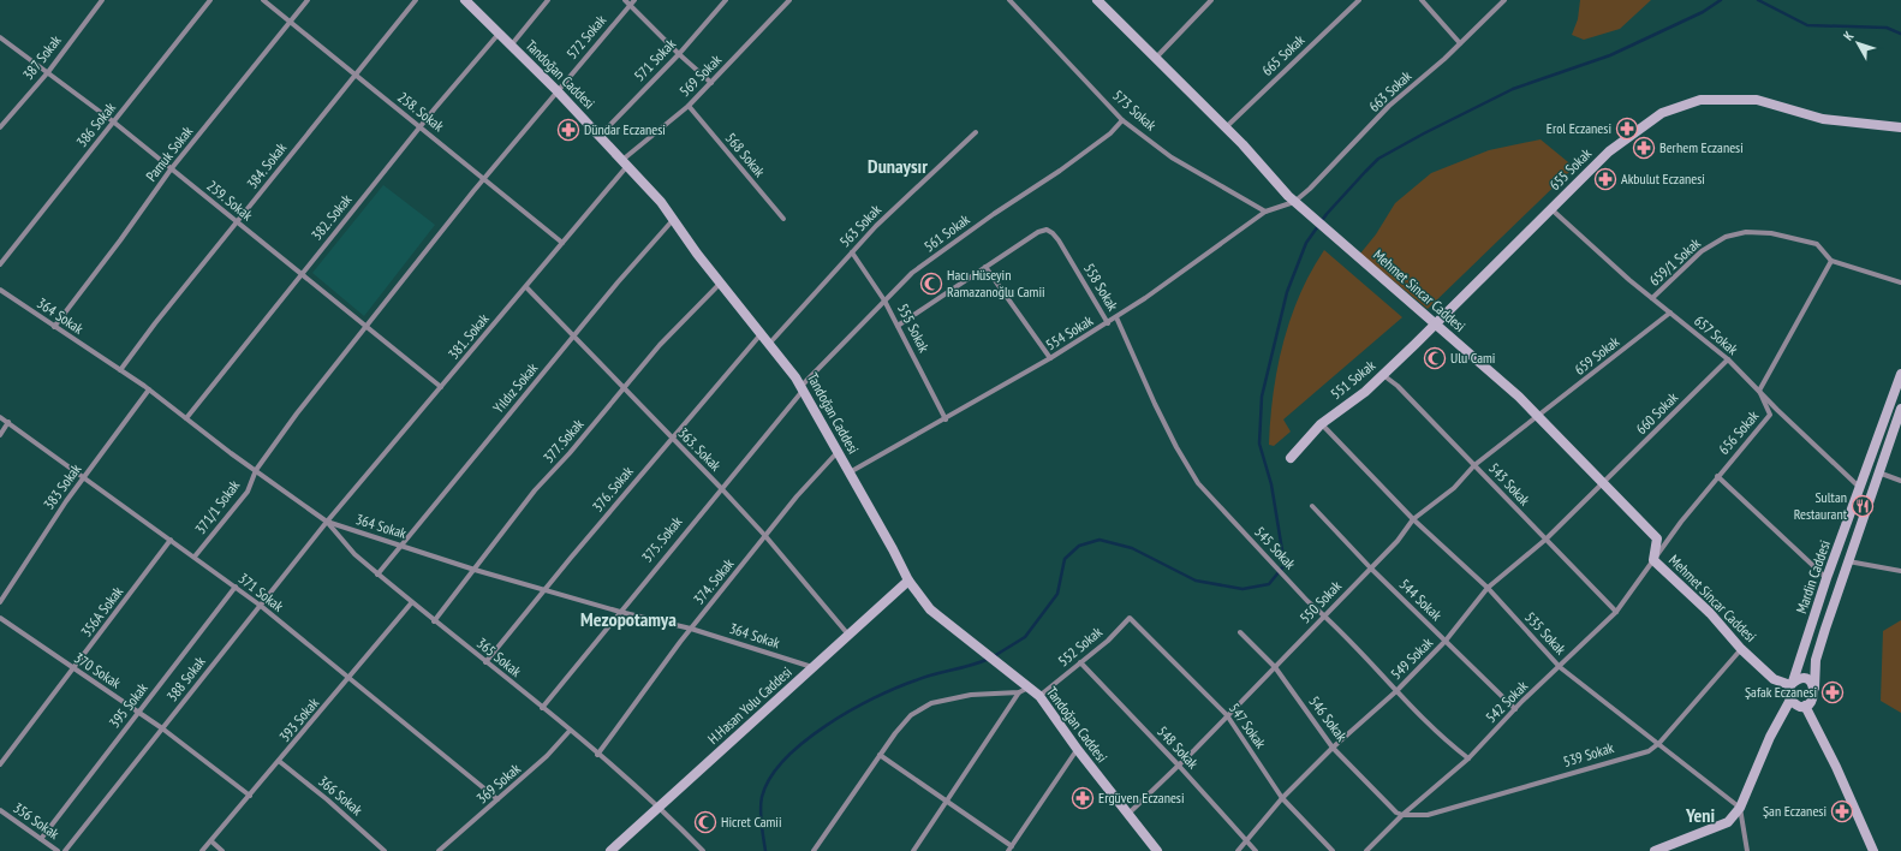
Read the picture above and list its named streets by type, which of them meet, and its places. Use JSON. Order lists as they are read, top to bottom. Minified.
{"streets":{"street":["572 Sokak","665 Sokak","387 Sokak","571 Sokak","Tandoğan Caddesi","569 Sokak","663 Sokak","573 Sokak","258. Sokak","386 Sokak","Pamuk Sokak","568 Sokak","384. Sokak","655 Sokak","259. Sokak","382. Sokak","563 Sokak","561 Sokak","659/1 Sokak","558 Sokak","Mehmet Sincar Caddesi","364 Sokak","555 Sokak","554 Sokak","657 Sokak","381. Sokak","659 Sokak","551 Sokak","Yıldız Sokak","660 Sokak","656 Sokak","377. Sokak","363. Sokak","543 Sokak","383 Sokak","376. Sokak","371/1 Sokak","375. Sokak","545 Sokak","Mardin Caddesi","374. Sokak","371 Sokak","544 Sokak","550 Sokak","356A Sokak","535 Sokak","552 Sokak","365 Sokak","549 Sokak","370 Sokak","388 Sokak","542 Sokak","395 Sokak","H.Hasan Yolu Caddesi","546 Sokak","393 Sokak","547 Sokak","548 Sokak","539 Sokak","369 Sokak","366 Sokak","356 Sokak"]},"crossings":[["572 Sokak","Tandoğan Caddesi"],["572 Sokak","258. Sokak"],["572 Sokak","259. Sokak"],["572 Sokak","371/1 Sokak"],["665 Sokak","Mehmet Sincar Caddesi"],["387 Sokak","259. Sokak"],["571 Sokak","Tandoğan Caddesi"],["Tandoğan Caddesi","569 Sokak"],["Tandoğan Caddesi","382. Sokak"],["Tandoğan Caddesi","563 Sokak"],["Tandoğan Caddesi","561 Sokak"],["Tandoğan Caddesi","554 Sokak"],["Tandoğan Caddesi","381. Sokak"],["Tandoğan Caddesi","Yıldız Sokak"],["Tandoğan Caddesi","377. Sokak"],["Tandoğan Caddesi","376. Sokak"],["Tandoğan Caddesi","375. Sokak"],["Tandoğan Caddesi","374. Sokak"],["Tandoğan Caddesi","550 Sokak"],["Tandoğan Caddesi","552 Sokak"],["Tandoğan Caddesi","H.Hasan Yolu Caddesi"],["569 Sokak","568 Sokak"],["569 Sokak","381. Sokak"],["663 Sokak","Mehmet Sincar Caddesi"],["663 Sokak","554 Sokak"],["573 Sokak","561 Sokak"],["573 Sokak","554 Sokak"],["258. Sokak","Pamuk Sokak"],["258. Sokak","384. Sokak"],["258. Sokak","382. Sokak"],["258. Sokak","381. Sokak"],["386 Sokak","259. Sokak"],["Pamuk Sokak","259. Sokak"],["Pamuk Sokak","364 Sokak"],["384. Sokak","259. Sokak"],["384. Sokak","364 Sokak"],["655 Sokak","Mehmet Sincar Caddesi"],["655 Sokak","657 Sokak"],["655 Sokak","551 Sokak"],["259. Sokak","382. Sokak"],["259. Sokak","381. Sokak"],["259. Sokak","371/1 Sokak"],["382. Sokak","364 Sokak"],["563 Sokak","555 Sokak"],["561 Sokak","555 Sokak"],["561 Sokak","375. Sokak"],["659/1 Sokak","657 Sokak"],["659/1 Sokak","656 Sokak"],["558 Sokak","554 Sokak"],["Mehmet Sincar Caddesi","554 Sokak"],["Mehmet Sincar Caddesi","659 Sokak"],["Mehmet Sincar Caddesi","551 Sokak"],["Mehmet Sincar Caddesi","660 Sokak"],["Mehmet Sincar Caddesi","656 Sokak"],["Mehmet Sincar Caddesi","Mardin Caddesi"],["Mehmet Sincar Caddesi","550 Sokak"],["Mehmet Sincar Caddesi","549 Sokak"],["Mehmet Sincar Caddesi","542 Sokak"],["Mehmet Sincar Caddesi","539 Sokak"],["364 Sokak","381. Sokak"],["364 Sokak","Yıldız Sokak"],["364 Sokak","377. Sokak"],["364 Sokak","383 Sokak"],["364 Sokak","376. Sokak"],["364 Sokak","371/1 Sokak"],["364 Sokak","375. Sokak"],["364 Sokak","374. Sokak"],["364 Sokak","365 Sokak"],["364 Sokak","388 Sokak"],["364 Sokak","H.Hasan Yolu Caddesi"],["555 Sokak","554 Sokak"],["554 Sokak","545 Sokak"],["657 Sokak","659 Sokak"],["657 Sokak","660 Sokak"],["657 Sokak","656 Sokak"],["657 Sokak","Mardin Caddesi"],["381. Sokak","363. Sokak"],["381. Sokak","365 Sokak"],["381. Sokak","388 Sokak"],["659 Sokak","550 Sokak"],["551 Sokak","543 Sokak"],["551 Sokak","535 Sokak"],["Yıldız Sokak","363. Sokak"],["Yıldız Sokak","365 Sokak"],["660 Sokak","549 Sokak"],["656 Sokak","542 Sokak"],["377. Sokak","363. Sokak"],["377. Sokak","365 Sokak"],["363. Sokak","376. Sokak"],["363. Sokak","375. Sokak"],["363. Sokak","374. Sokak"],["363. Sokak","H.Hasan Yolu Caddesi"],["543 Sokak","550 Sokak"],["543 Sokak","549 Sokak"],["543 Sokak","542 Sokak"],["383 Sokak","371 Sokak"],["376. Sokak","365 Sokak"],["371/1 Sokak","371 Sokak"],["375. Sokak","365 Sokak"],["545 Sokak","550 Sokak"],["545 Sokak","549 Sokak"],["545 Sokak","542 Sokak"],["374. Sokak","365 Sokak"],["371 Sokak","356A Sokak"],["371 Sokak","388 Sokak"],["371 Sokak","395 Sokak"],["371 Sokak","393 Sokak"],["371 Sokak","369 Sokak"],["544 Sokak","550 Sokak"],["544 Sokak","549 Sokak"],["544 Sokak","542 Sokak"],["550 Sokak","535 Sokak"],["550 Sokak","546 Sokak"],["550 Sokak","547 Sokak"],["550 Sokak","548 Sokak"],["356A Sokak","370 Sokak"],["535 Sokak","549 Sokak"],["535 Sokak","542 Sokak"],["535 Sokak","539 Sokak"],["552 Sokak","547 Sokak"],["552 Sokak","548 Sokak"],["365 Sokak","388 Sokak"],["365 Sokak","H.Hasan Yolu Caddesi"],["365 Sokak","393 Sokak"],["365 Sokak","369 Sokak"],["549 Sokak","546 Sokak"],["549 Sokak","547 Sokak"],["549 Sokak","548 Sokak"],["370 Sokak","388 Sokak"],["370 Sokak","395 Sokak"],["370 Sokak","393 Sokak"],["542 Sokak","546 Sokak"],["542 Sokak","539 Sokak"],["395 Sokak","356 Sokak"],["546 Sokak","539 Sokak"],["393 Sokak","366 Sokak"]],"districts":["Dunaysır","Mezopotamya","Yeni"],"places":{"pharmacy":["Erol Eczanesi","Dündar Eczanesi","Berhem Eczanesi","Akbulut Eczanesi","Şafak Eczanesi","Ergüven Eczanesi","Şan Eczanesi"],"mosque":["Hacı Hüseyin Ramazanoğlu Camii","Ulu Cami","Hicret Camii"],"restaurant":["Sultan Restaurant"]},"north":"top left"}
